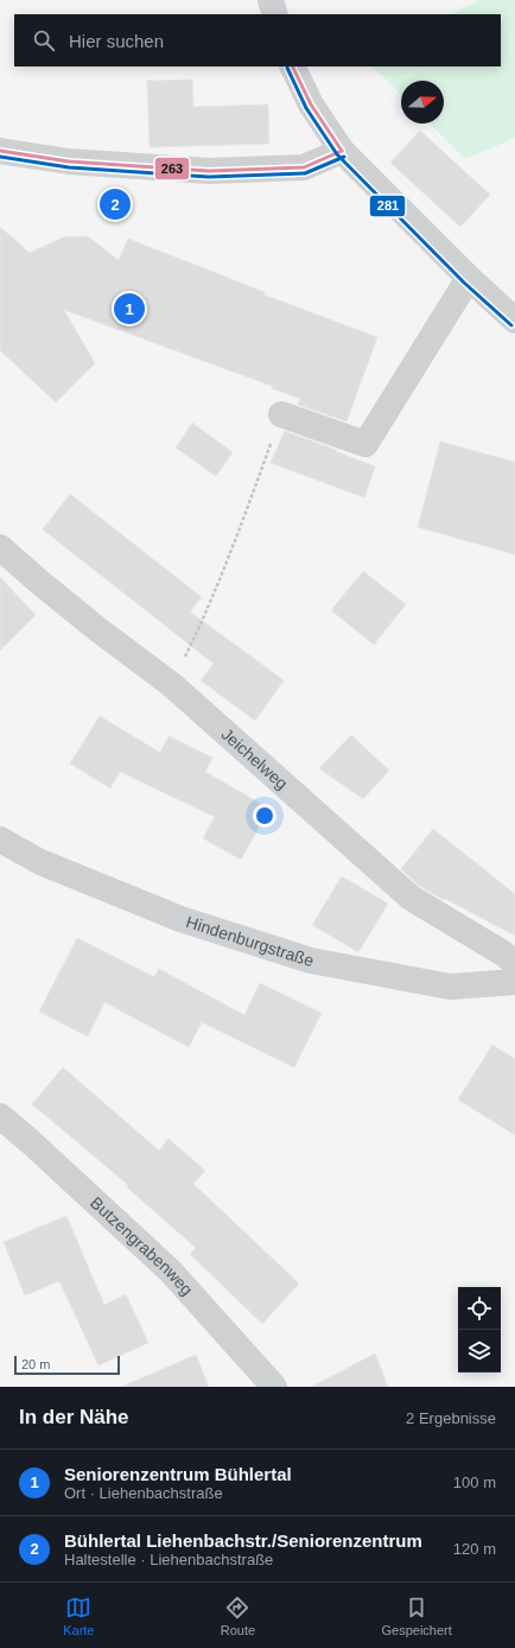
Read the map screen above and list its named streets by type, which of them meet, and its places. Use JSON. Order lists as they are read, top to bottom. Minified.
{"streets":{"street":["Jeichelweg","Hindenburgstraße","Butzengrabenweg"]},"lines":["transit line 263","transit line 281"],"scale_bar":"20 m","north":"right","page":{"search":"Hier suchen","pins":["2","1"],"scale":"20 m","heading":["In der Nähe","2 Ergebnisse"],"list":[{"mark":"1","name":"Seniorenzentrum Bühlertal","note":"Ort · Liehenbachstraße","value":"100 m"},{"mark":"2","name":"Bühlertal Liehenbachstr./Seniorenzentrum","note":"Haltestelle · Liehenbachstraße","value":"120 m"}],"nav":["Karte","Route","Gespeichert"]}}
